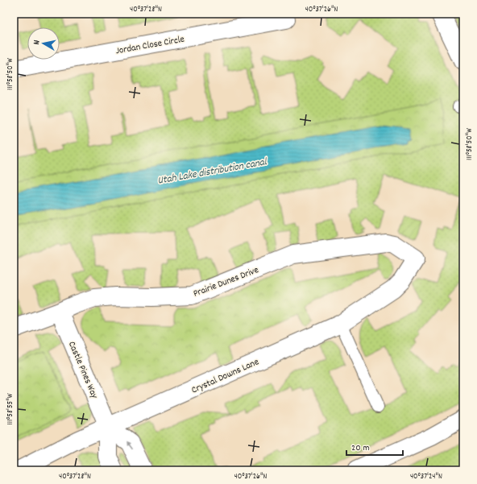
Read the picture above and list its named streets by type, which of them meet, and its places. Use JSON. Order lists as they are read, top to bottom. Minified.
{"streets":{"street":["Jordan Close Circle","Prairie Dunes Drive","Castle Pines Way","Crystal Downs Lane"]},"crossings":[["Prairie Dunes Drive","Castle Pines Way"],["Prairie Dunes Drive","Crystal Downs Lane"],["Castle Pines Way","Crystal Downs Lane"]],"water":["Utah Lake distribution canal"],"scale_bar":"20 m","north":"left","coordinates":["40°37'28\"N","40°37'26\"N","111°58'50\"W","111°58'55\"W","40°37'24\"N"]}
